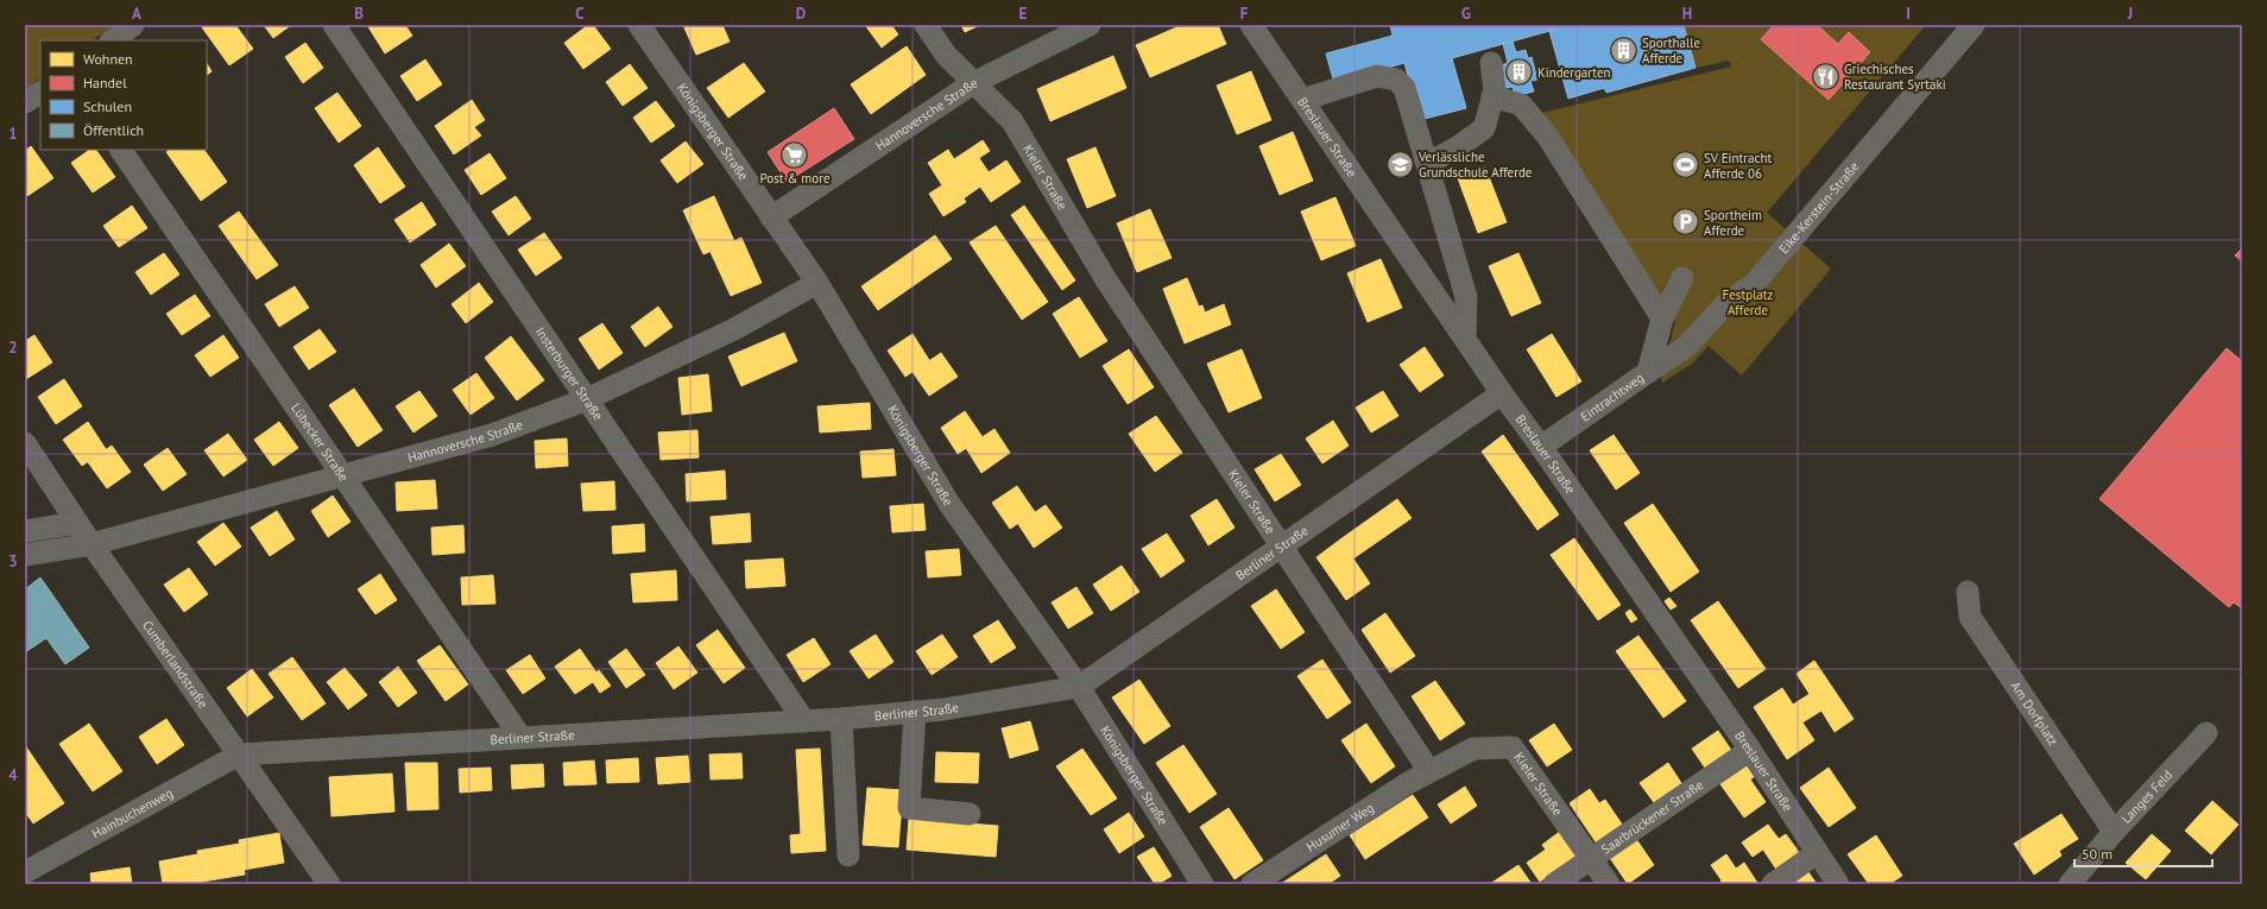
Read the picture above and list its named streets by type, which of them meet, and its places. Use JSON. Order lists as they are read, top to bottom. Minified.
{"streets":{"street":["Hannoversche Straße","Königsberger Straße","Breslauer Straße","Kieler Straße","Eike-Kerstein-Straße","Insterburger Straße","Eintrachtweg","Lübecker Straße","Berliner Straße","Cumberlandstraße","Am Dorfplatz","Langes Feld","Hainbuchenweg","Saarbrückener Straße","Husumer Weg"]},"crossings":[["Hannoversche Straße","Königsberger Straße"],["Hannoversche Straße","Kieler Straße"],["Hannoversche Straße","Insterburger Straße"],["Hannoversche Straße","Lübecker Straße"],["Hannoversche Straße","Cumberlandstraße"],["Königsberger Straße","Berliner Straße"],["Breslauer Straße","Eintrachtweg"],["Breslauer Straße","Berliner Straße"],["Breslauer Straße","Saarbrückener Straße"],["Kieler Straße","Berliner Straße"],["Kieler Straße","Saarbrückener Straße"],["Kieler Straße","Husumer Weg"],["Eike-Kerstein-Straße","Eintrachtweg"],["Insterburger Straße","Berliner Straße"],["Lübecker Straße","Berliner Straße"],["Berliner Straße","Cumberlandstraße"],["Berliner Straße","Hainbuchenweg"],["Cumberlandstraße","Hainbuchenweg"],["Am Dorfplatz","Langes Feld"]],"parks":["Festplatz Afferde"],"places":{"building":["Sporthalle Afferde","Kindergarten"],"restaurant":["Griechisches Restaurant Syrtaki"],"supermarket":["Post & more"],"school or university":["Verlässliche Grundschule Afferde"],"sports":["SV Eintracht Afferde 06"],"parking":["Sportheim Afferde"]},"legend":["Wohnen","Handel","Schulen","Öffentlich"],"scale_bar":"50 m","grid":{"columns":["A","B","C","D","E","F","G","H","I","J"],"rows":["1","2","3","4"]}}
